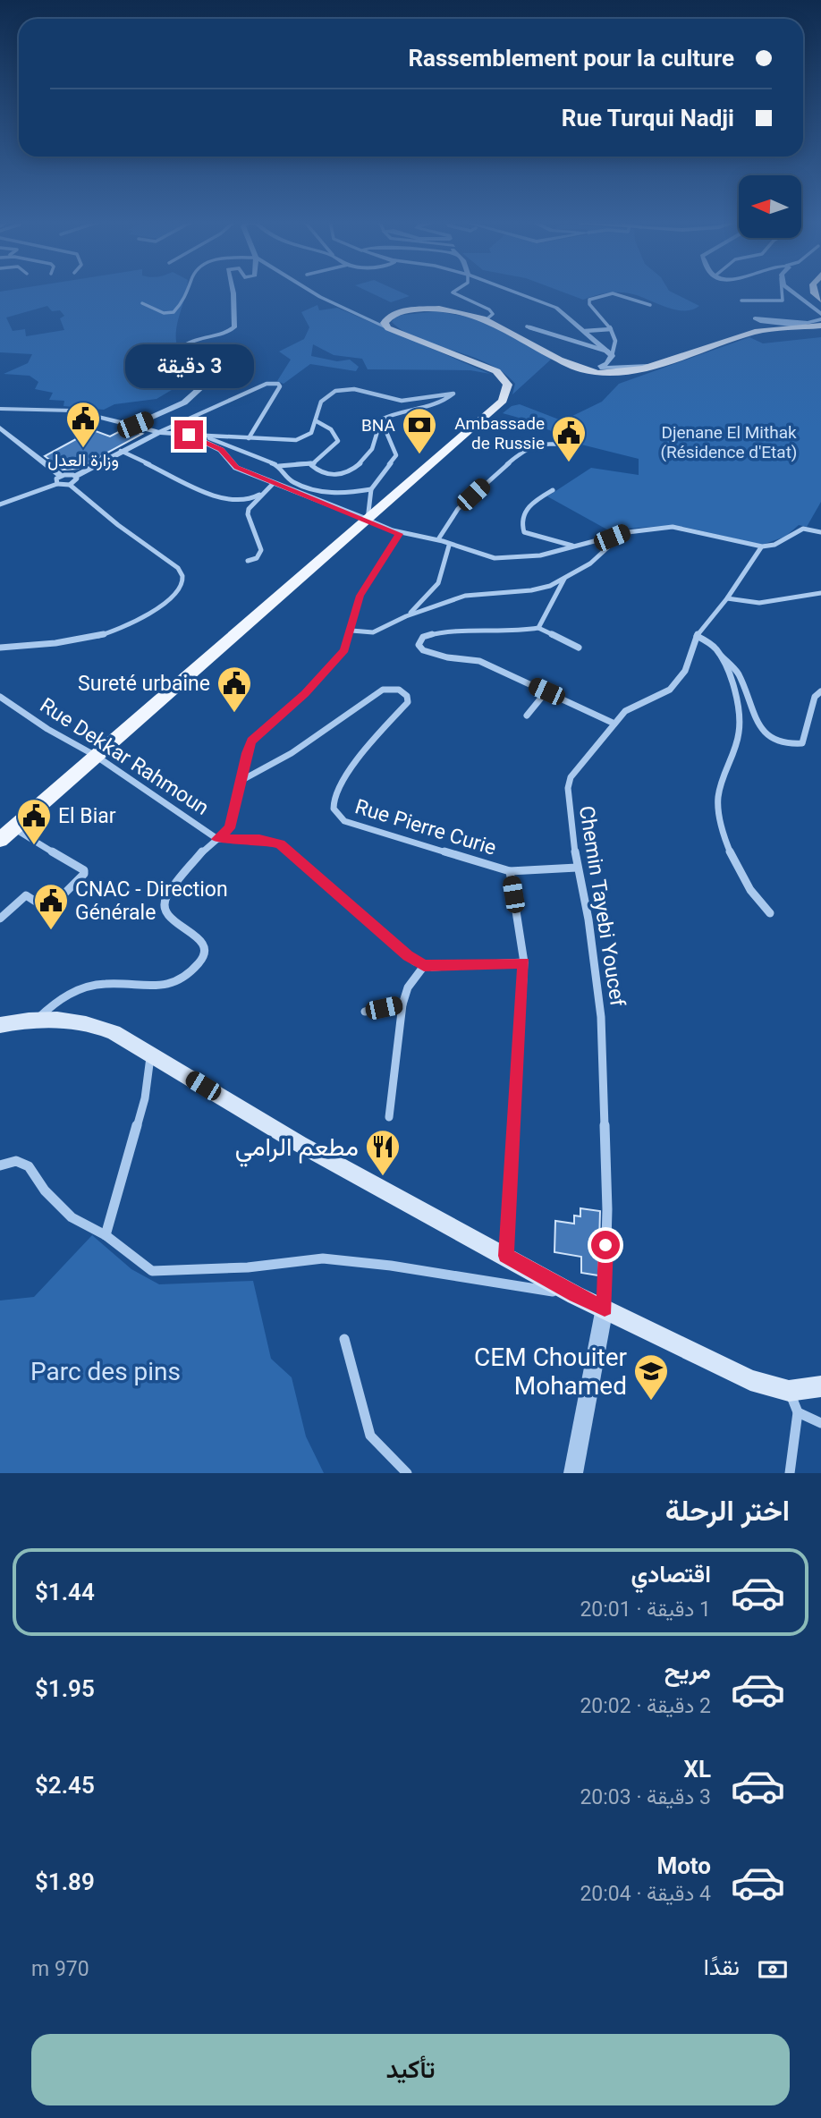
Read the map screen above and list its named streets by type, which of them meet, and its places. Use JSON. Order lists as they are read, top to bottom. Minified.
{"streets":{"street":["Rue Dekkar Rahmoun","Rue Pierre Curie","Chemin Tayebi Youcef"]},"parks":["Djenane El Mithak (Résidence d'Etat)","Parc des pins"],"places":{"public building":["وزارة العدل","Ambassade de Russie","Sureté urbaine","El Biar","CNAC - Direction Générale"],"bank":["BNA"],"restaurant":["مطعم الرامي"],"school or university":["CEM Chouiter Mohamed"]},"north":"left","page":{"banner":["Rassemblement pour la culture","Rue Turqui Nadji"],"bubble":"3 دقيقة","heading":"اختر الرحلة","list":[{"name":"اقتصادي","note":"1 دقيقة · 20:01","value":"$1.44"},{"name":"مريح","note":"2 دقيقة · 20:02","value":"$1.95"},{"name":"XL","note":"3 دقيقة · 20:03","value":"$2.45"},{"name":"Moto","note":"4 دقيقة · 20:04","value":"$1.89"}],"pay":["نقدًا","970 m"],"buttons":"تأكيد"}}
